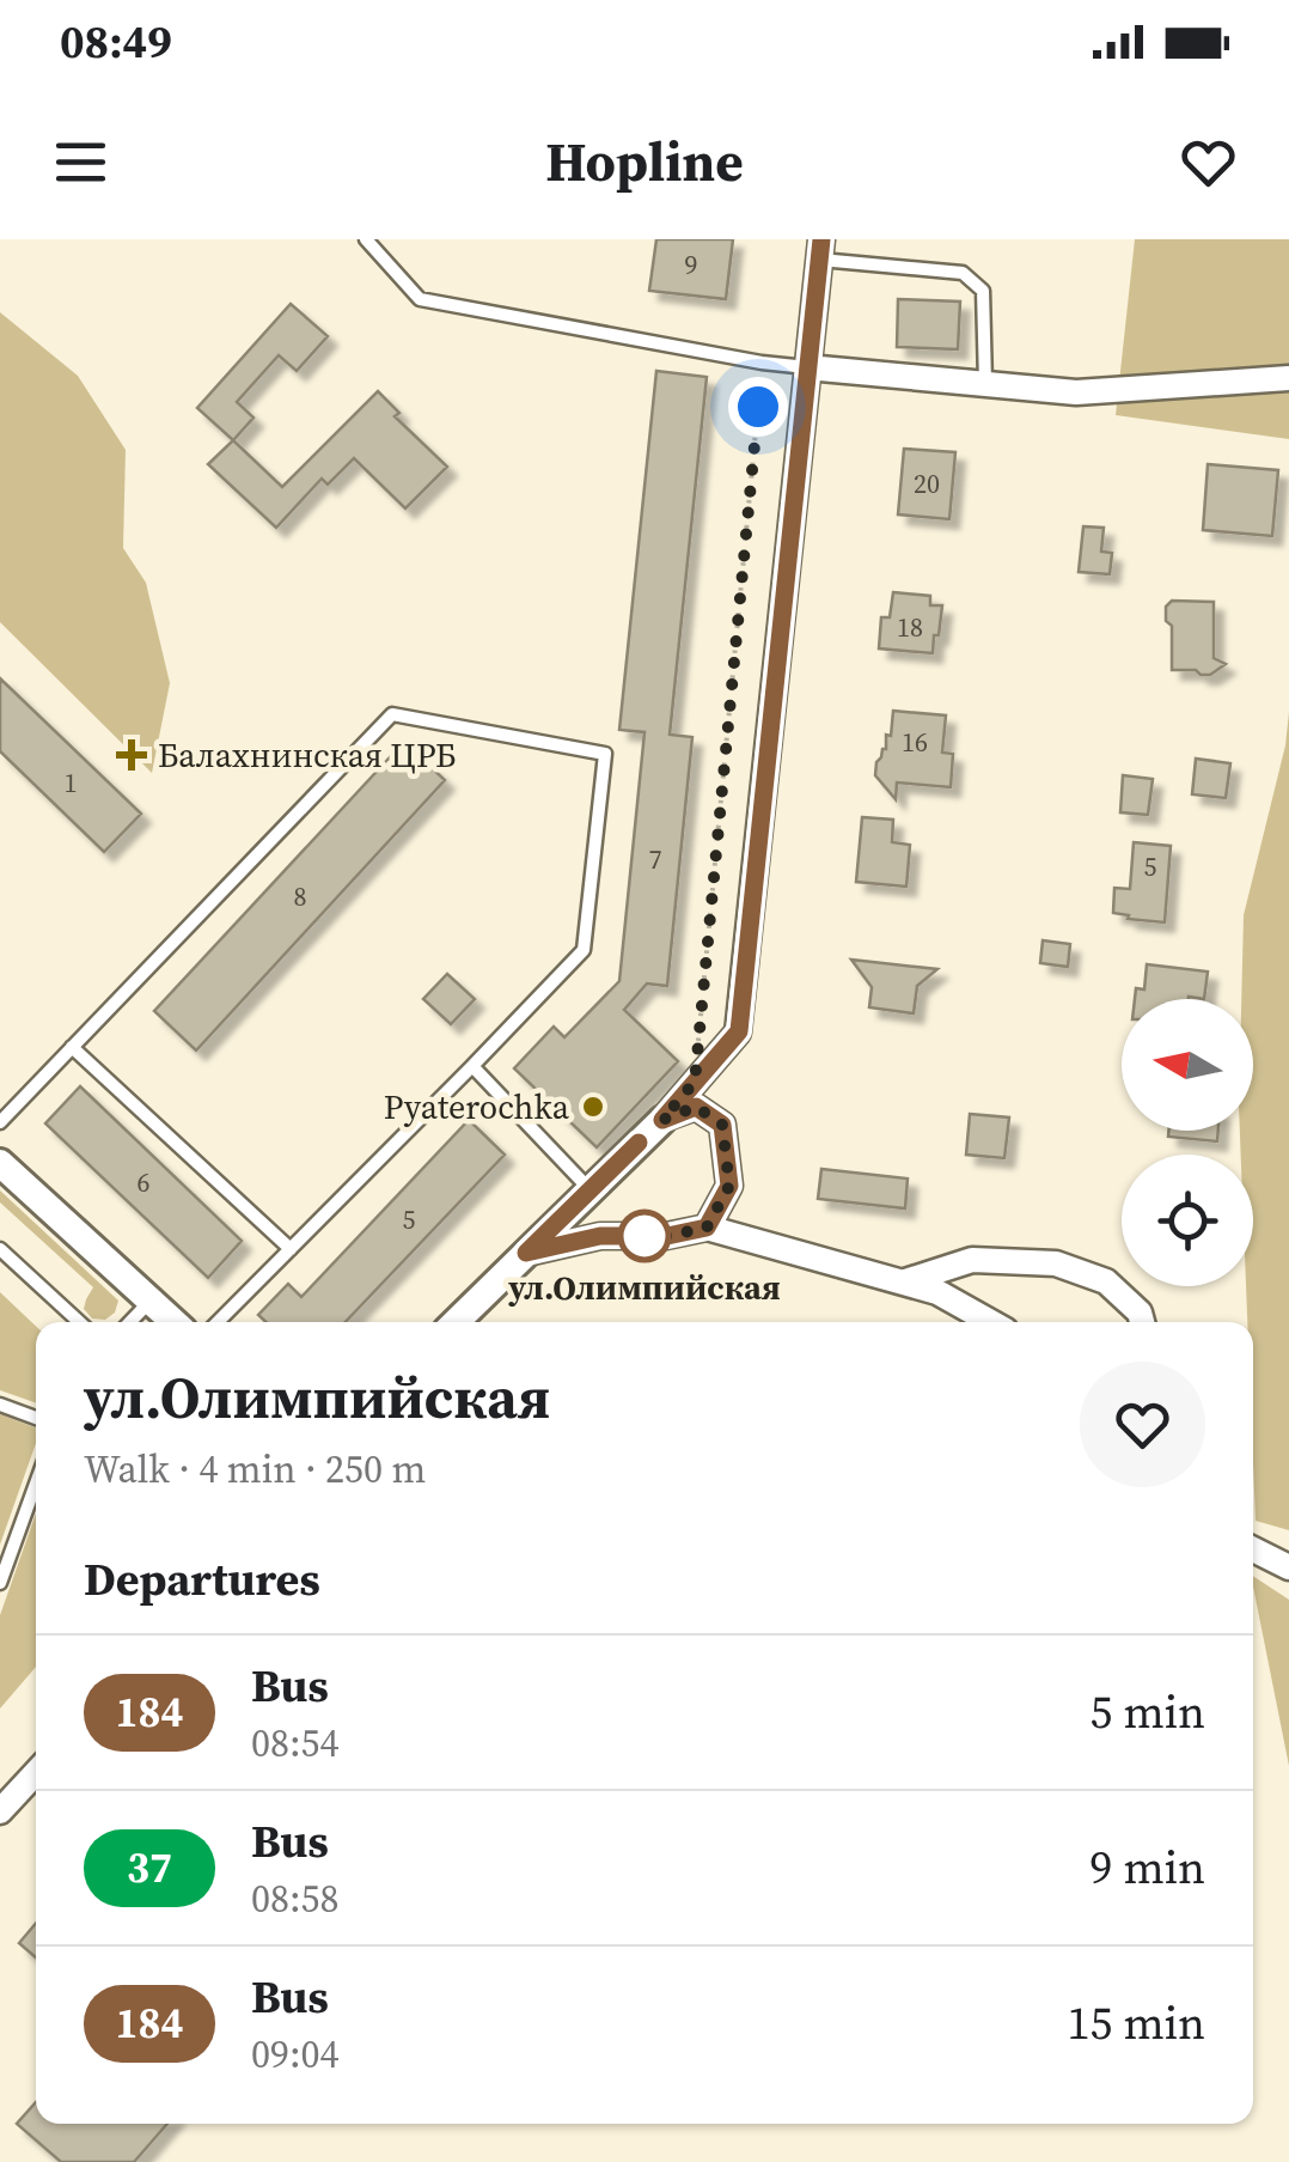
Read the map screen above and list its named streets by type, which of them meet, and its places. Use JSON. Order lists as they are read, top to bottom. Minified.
{"places":{"health":["Балахнинская ЦРБ"],"other":["Pyaterochka","ул.Олимпийская"]},"lines":["bus line 184"],"house_numbers":["9","20","18","16","1","7","5","8","6","5"],"north":"left","page":{"status":"08:49","header":"Hopline","heading":[["ул.Олимпийская","Walk · 4 min · 250 m"],"Departures"],"list":[{"mark":"184","name":"Bus","note":"08:54","value":"5 min"},{"mark":"37","name":"Bus","note":"08:58","value":"9 min"},{"mark":"184","name":"Bus","note":"09:04","value":"15 min"}]}}
